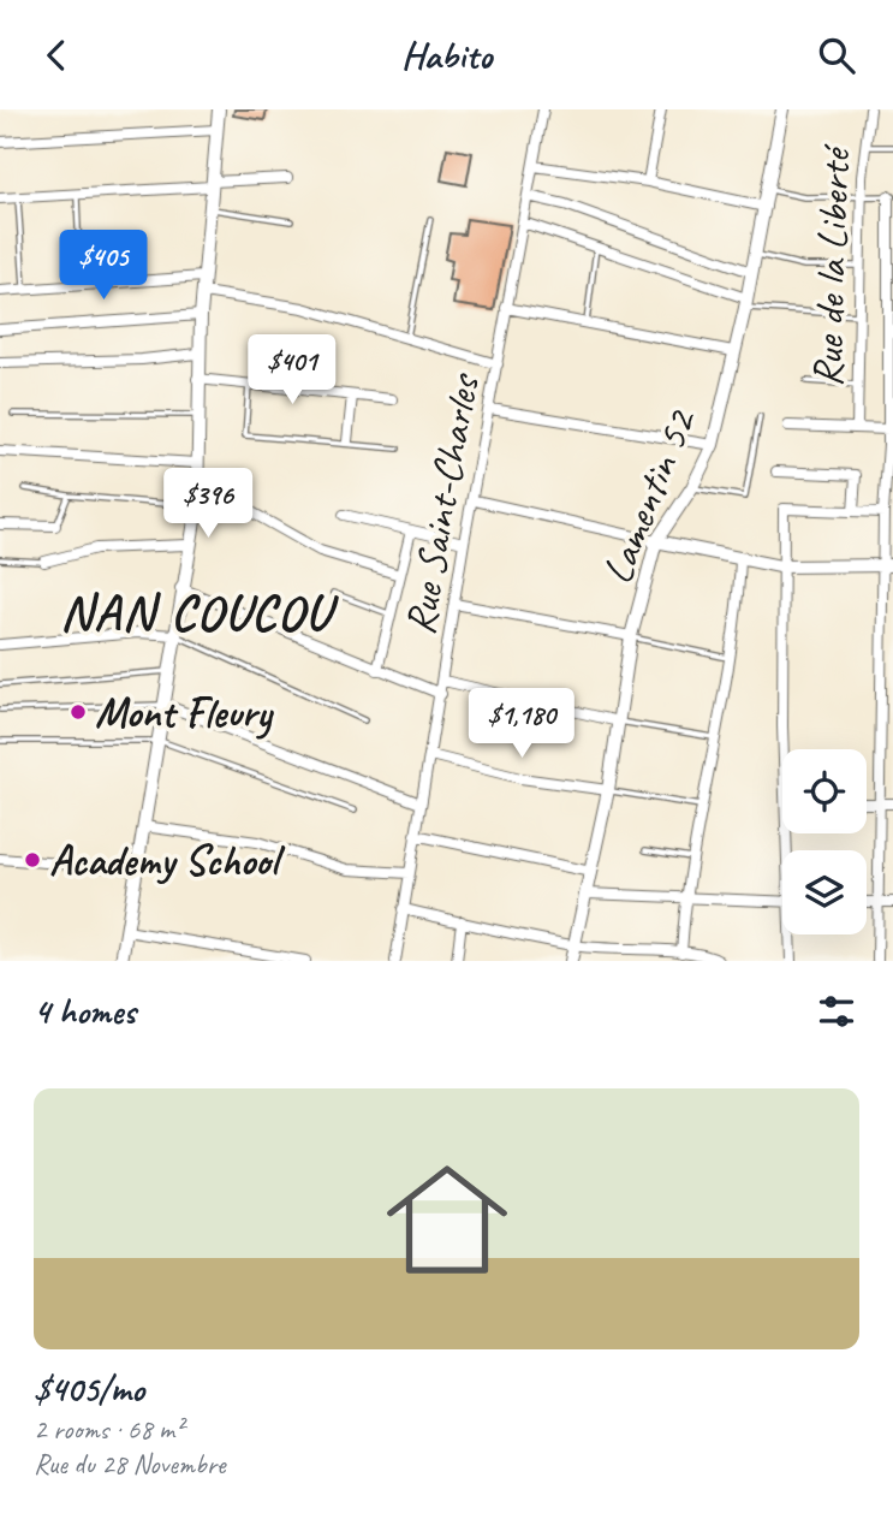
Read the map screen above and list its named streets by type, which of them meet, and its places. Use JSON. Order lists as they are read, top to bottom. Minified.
{"streets":{"street":["Rue de la Liberté","Lamentin 52","Rue Saint-Charles"]},"districts":["NAN COUCOU"],"places":["Mont Fleury","Academy School"],"page":{"header":"Habito","price":["$405","$401","$396","$1,180"],"heading":"4 homes","list":[{"name":"$405/mo","note":"2 rooms · 68 m² · Rue du 28 Novembre"}]}}
